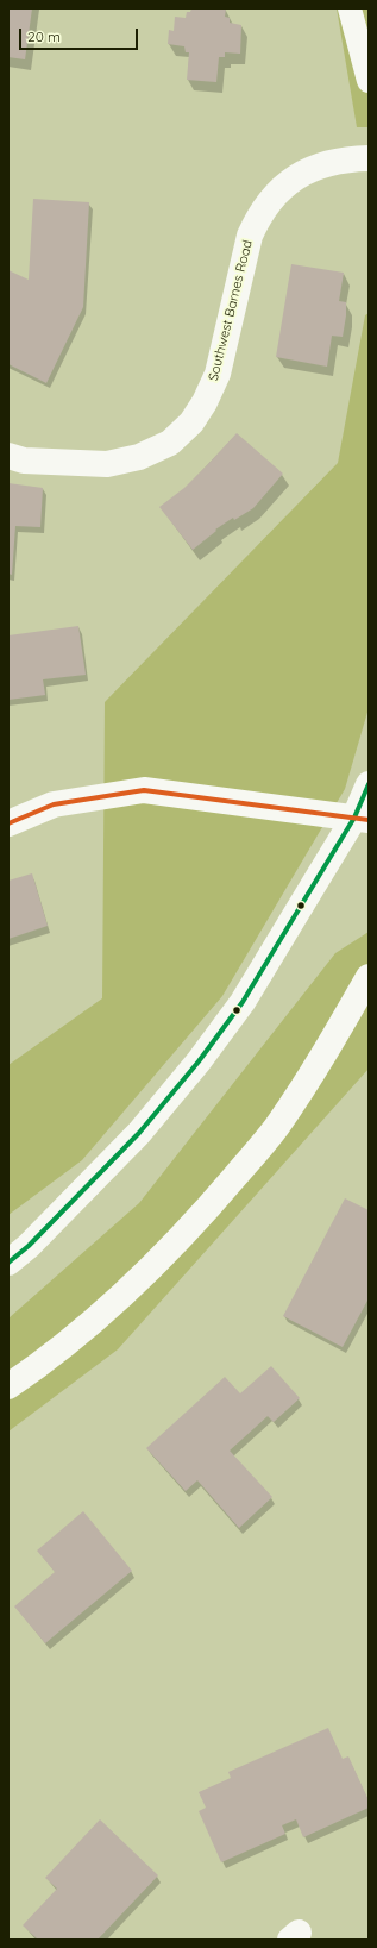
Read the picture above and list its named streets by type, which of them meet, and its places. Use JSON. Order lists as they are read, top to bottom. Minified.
{"streets":{"street":["Southwest Barnes Road"]},"scale_bar":"20 m"}
